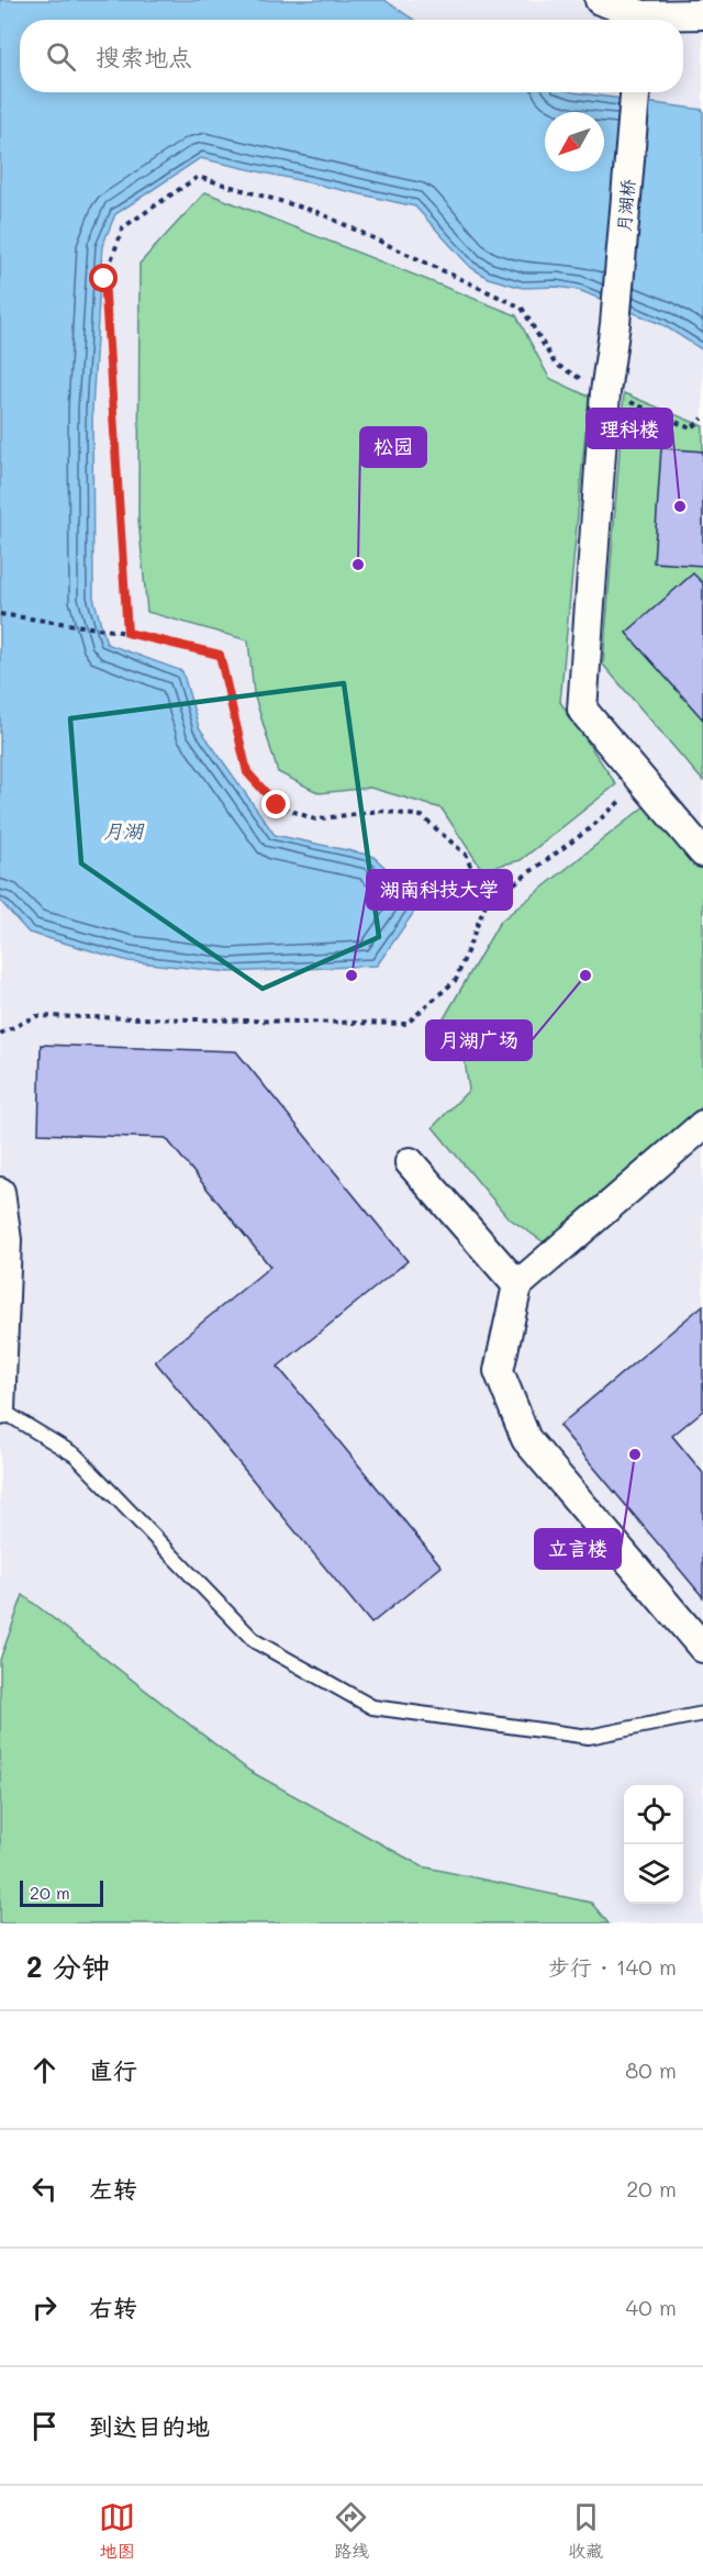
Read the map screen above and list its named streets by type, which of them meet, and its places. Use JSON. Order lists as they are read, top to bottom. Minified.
{"streets":{"street":["月湖桥"]},"water":["月湖"],"places":["理科楼","松园","湖南科技大学","月湖广场","立言楼"],"scale_bar":"20 m","north":"bottom left","page":{"search":"搜索地点","scale":"20 m","heading":["2 分钟","步行 · 140 m"],"list":[["直行","80 m"],["左转","20 m"],["右转","40 m"],"到达目的地"],"nav":["地图","路线","收藏"]}}
